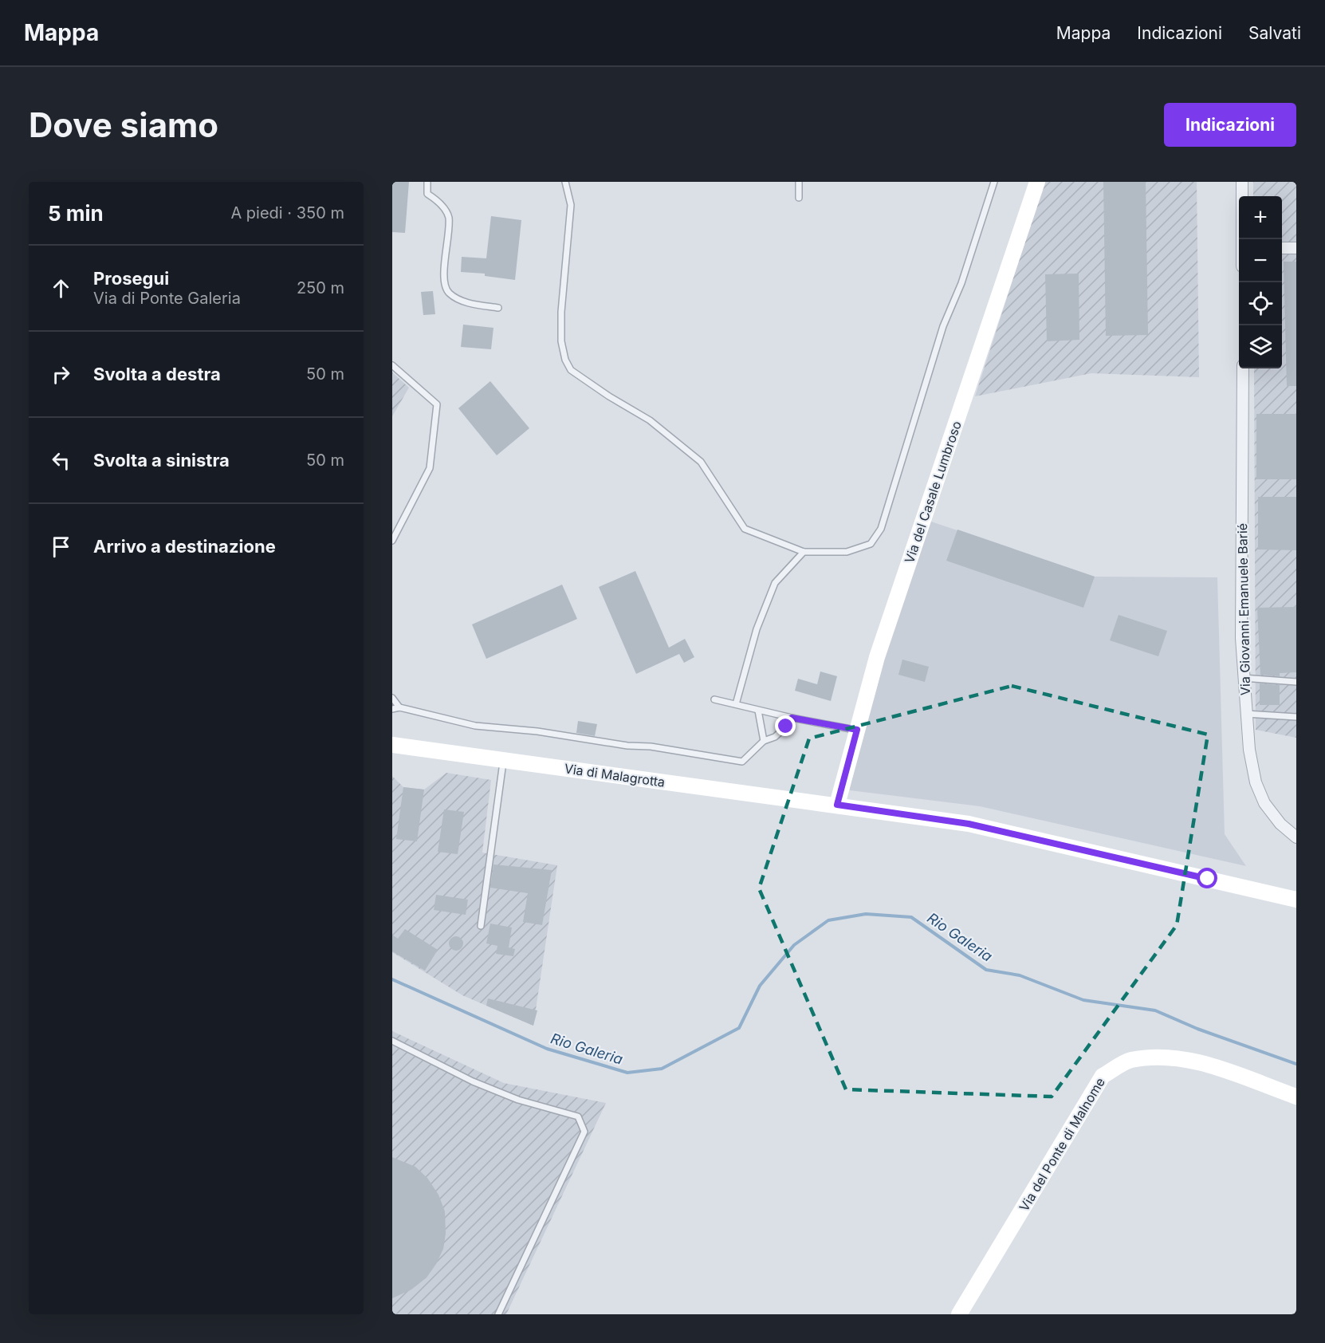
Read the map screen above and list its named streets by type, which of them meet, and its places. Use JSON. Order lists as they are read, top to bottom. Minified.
{"streets":{"street":["Via del Casale Lumbroso","Via Giovanni Emanuele Barié","Via di Malagrotta","Via del Ponte di Malnome"]},"crossings":[["Via del Casale Lumbroso","Via di Malagrotta"]],"water":["Rio Galeria"],"page":{"header":"Mappa","nav":["Mappa","Indicazioni","Salvati"],"buttons":"Indicazioni","title":"Dove siamo","heading":["5 min","A piedi · 350 m"],"map_buttons":["+","−"],"list":[["Prosegui","Via di Ponte Galeria","250 m"],["Svolta a destra","50 m"],["Svolta a sinistra","50 m"],"Arrivo a destinazione"]}}
